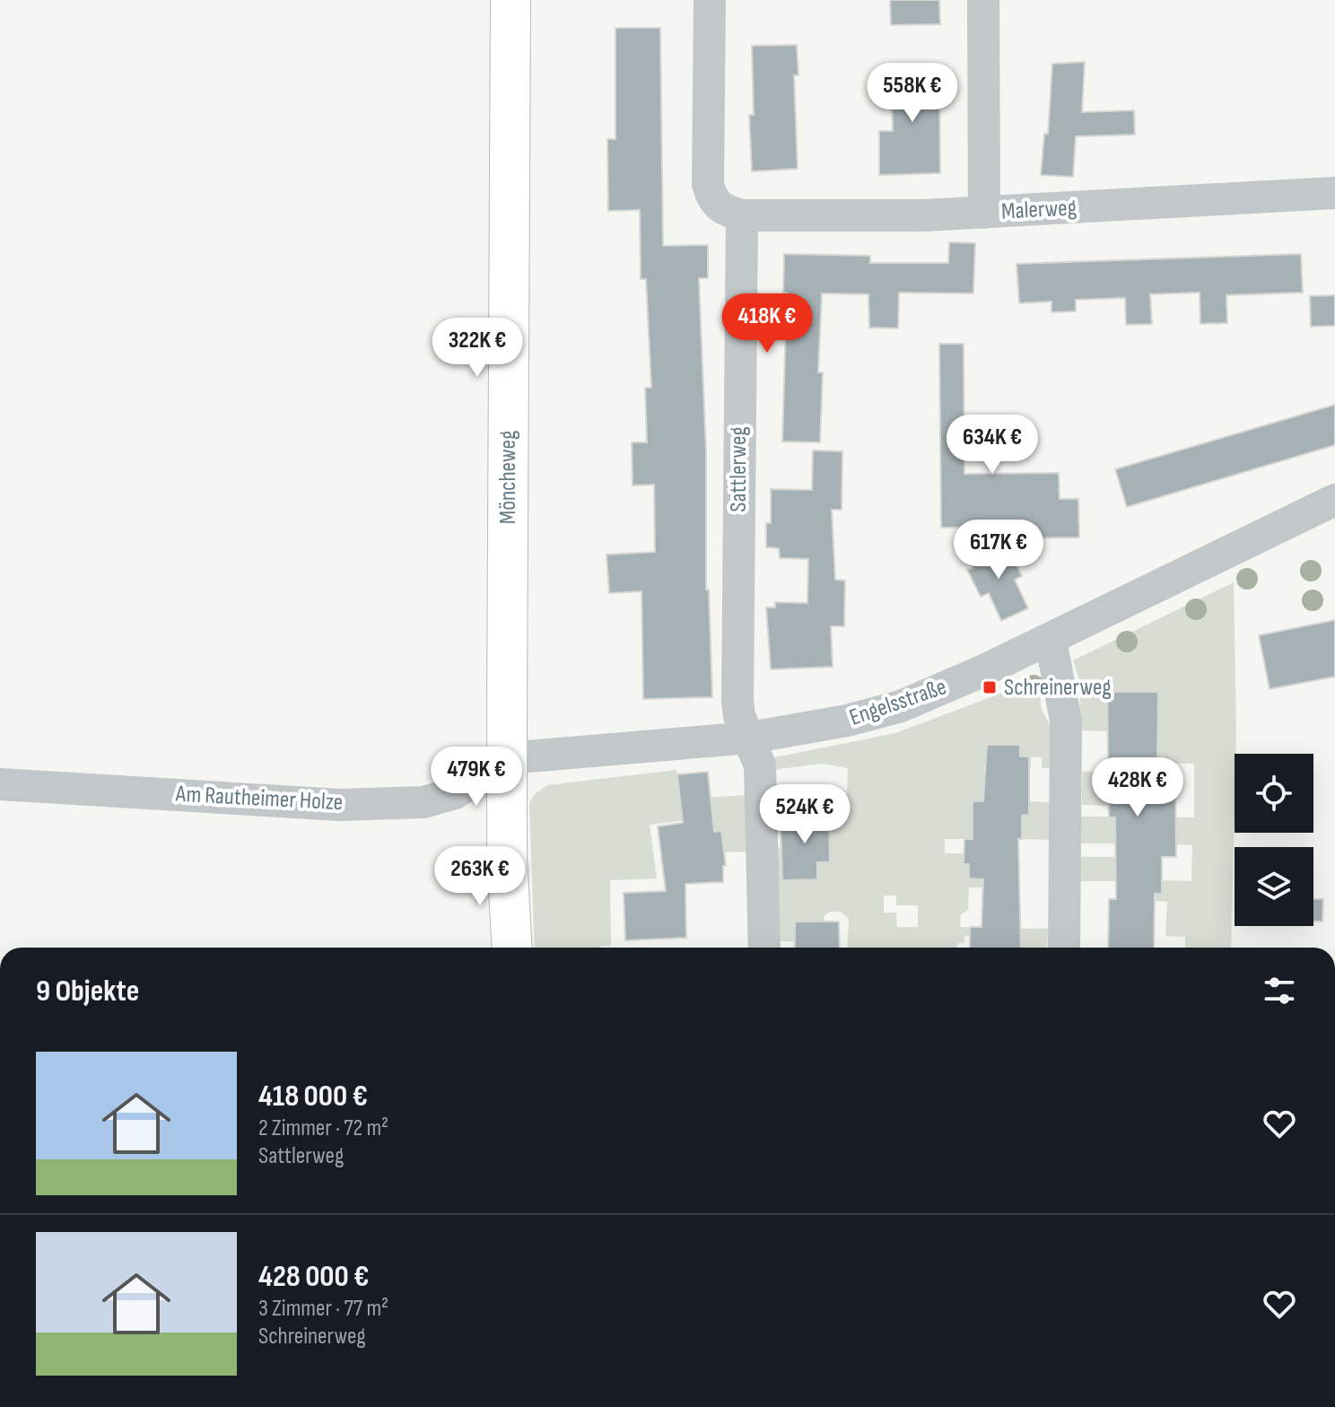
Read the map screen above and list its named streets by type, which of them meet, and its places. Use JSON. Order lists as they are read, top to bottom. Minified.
{"streets":{"main road":["Möncheweg"],"street":["Malerweg","Sattlerweg","Engelsstraße","Am Rautheimer Holze"]},"crossings":[["Malerweg","Sattlerweg"],["Sattlerweg","Engelsstraße"],["Möncheweg","Engelsstraße"],["Möncheweg","Am Rautheimer Holze"],["Engelsstraße","Am Rautheimer Holze"]],"places":{"transit":["Schreinerweg"]},"page":{"price":["558K €","418K €","322K €","634K €","617K €","479K €","428K €","524K €","263K €"],"heading":"9 Objekte","list":[{"name":"418 000 €","note":"2 Zimmer · 72 m² · Sattlerweg"},{"name":"428 000 €","note":"3 Zimmer · 77 m² · Schreinerweg"}]}}
